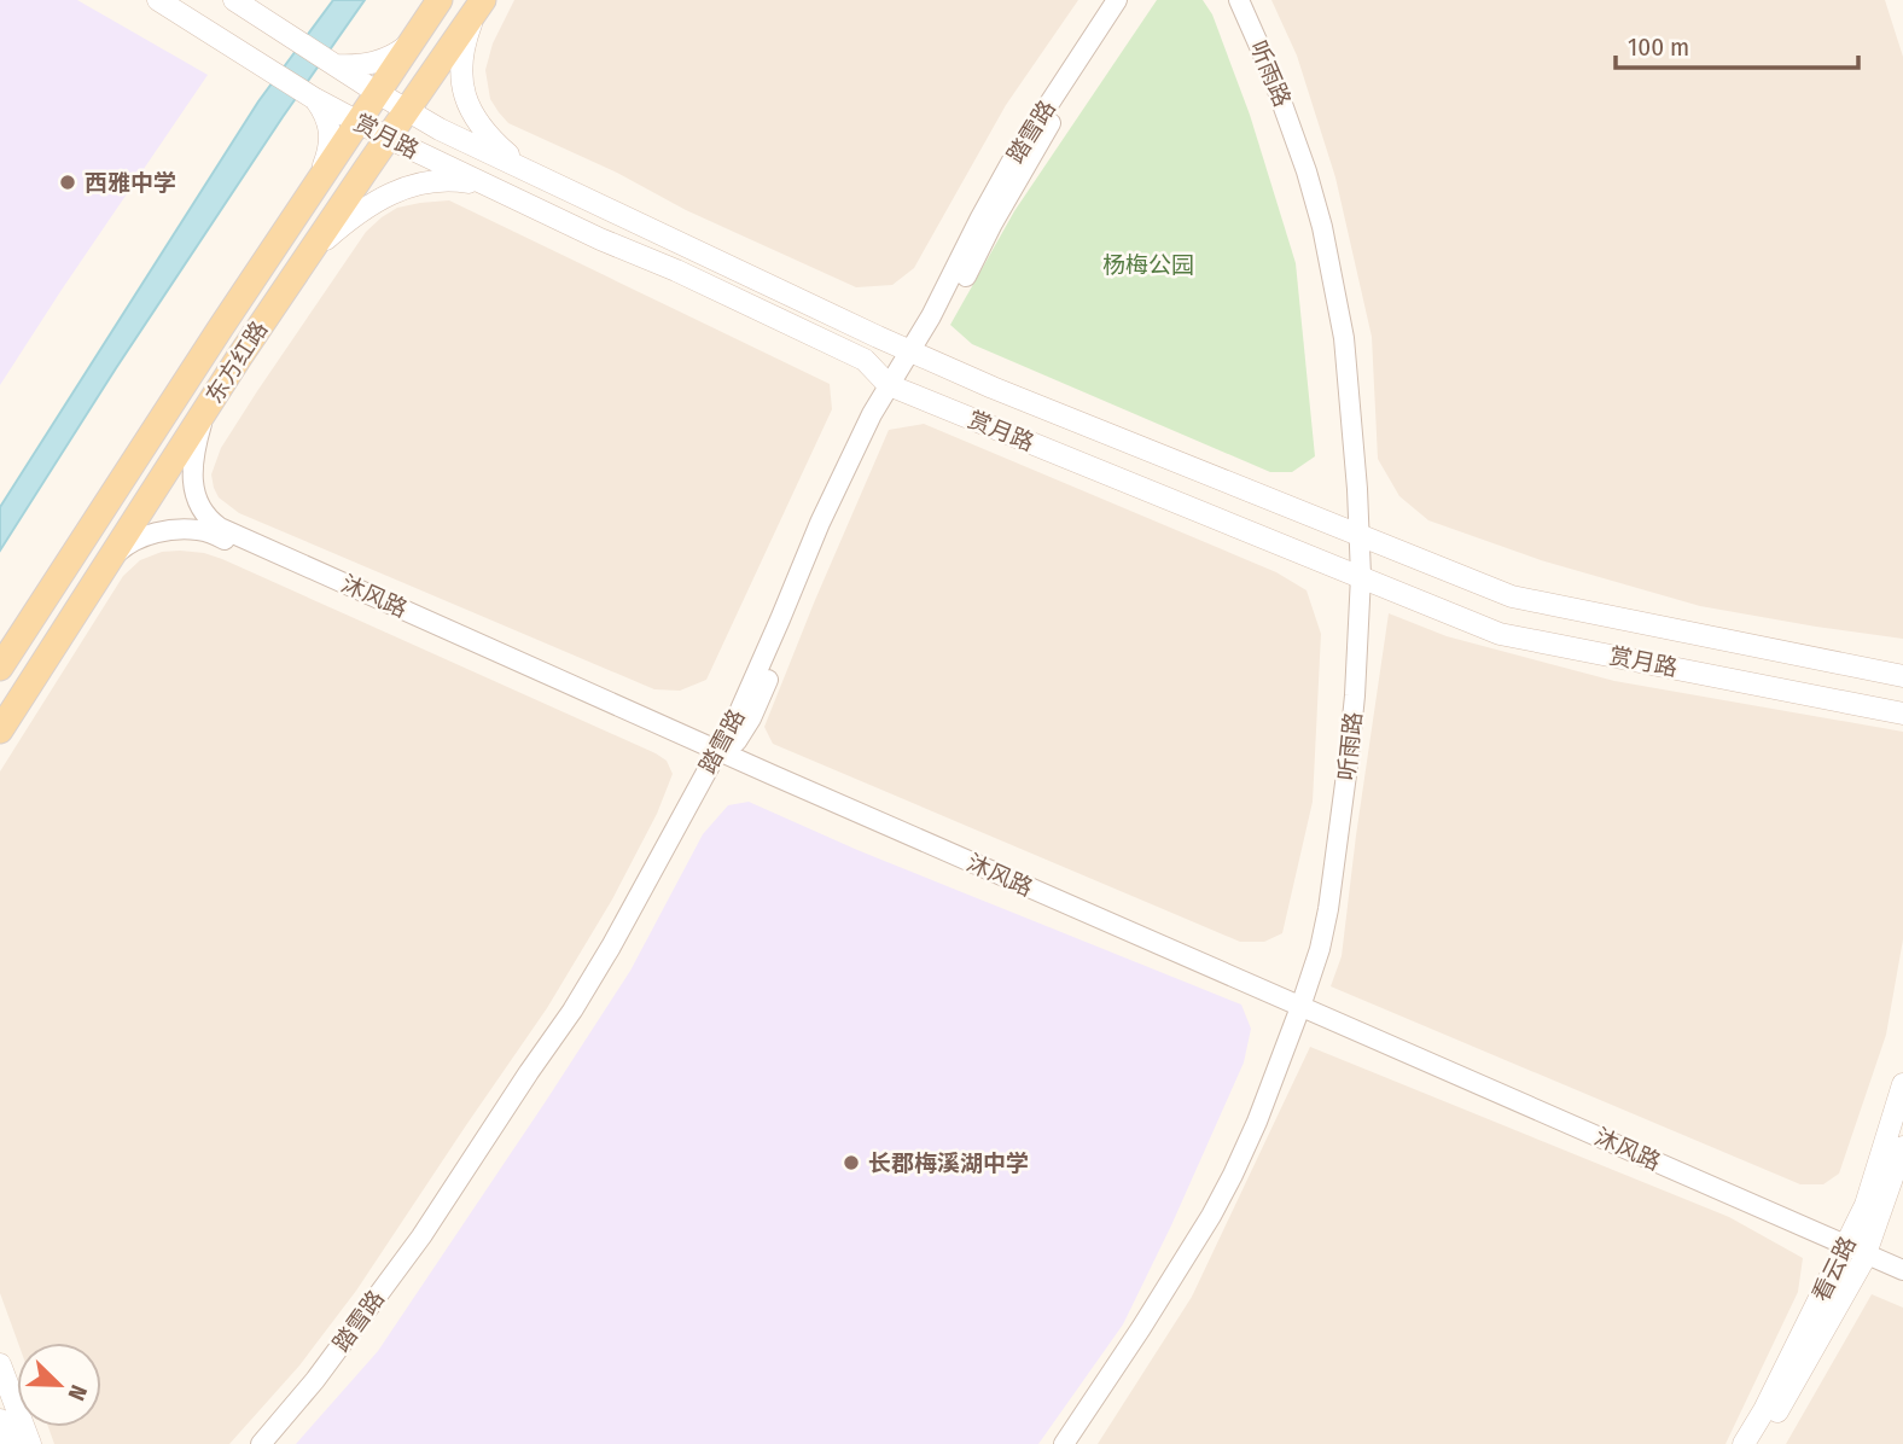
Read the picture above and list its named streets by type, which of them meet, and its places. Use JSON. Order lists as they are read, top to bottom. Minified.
{"streets":{"main road":["赏月路","东方红路","看云路"],"street":["听雨路","踏雪路","沐风路"]},"crossings":[["听雨路","赏月路"],["听雨路","沐风路"],["踏雪路","赏月路"],["踏雪路","沐风路"],["赏月路","东方红路"],["东方红路","沐风路"],["沐风路","看云路"]],"parks":["杨梅公园"],"places":["西雅中学","长郡梅溪湖中学"],"scale_bar":"100 m","north":"bottom right"}
